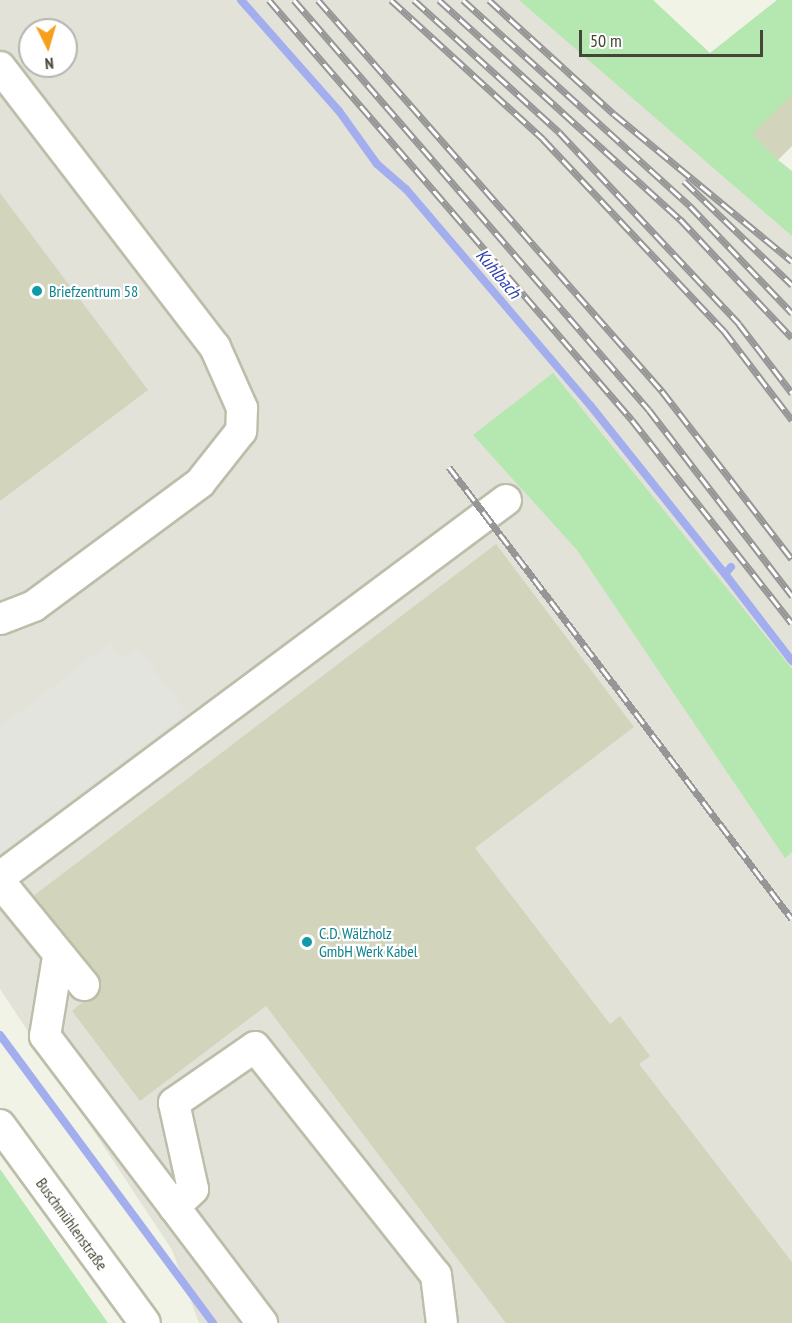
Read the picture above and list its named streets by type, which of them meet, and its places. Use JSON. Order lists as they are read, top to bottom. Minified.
{"streets":{"street":["Buschmühlenstraße"]},"water":["Kuhlbach"],"places":["Briefzentrum 58","C.D. Wälzholz GmbH Werk Kabel"],"scale_bar":"50 m","north":"bottom"}
